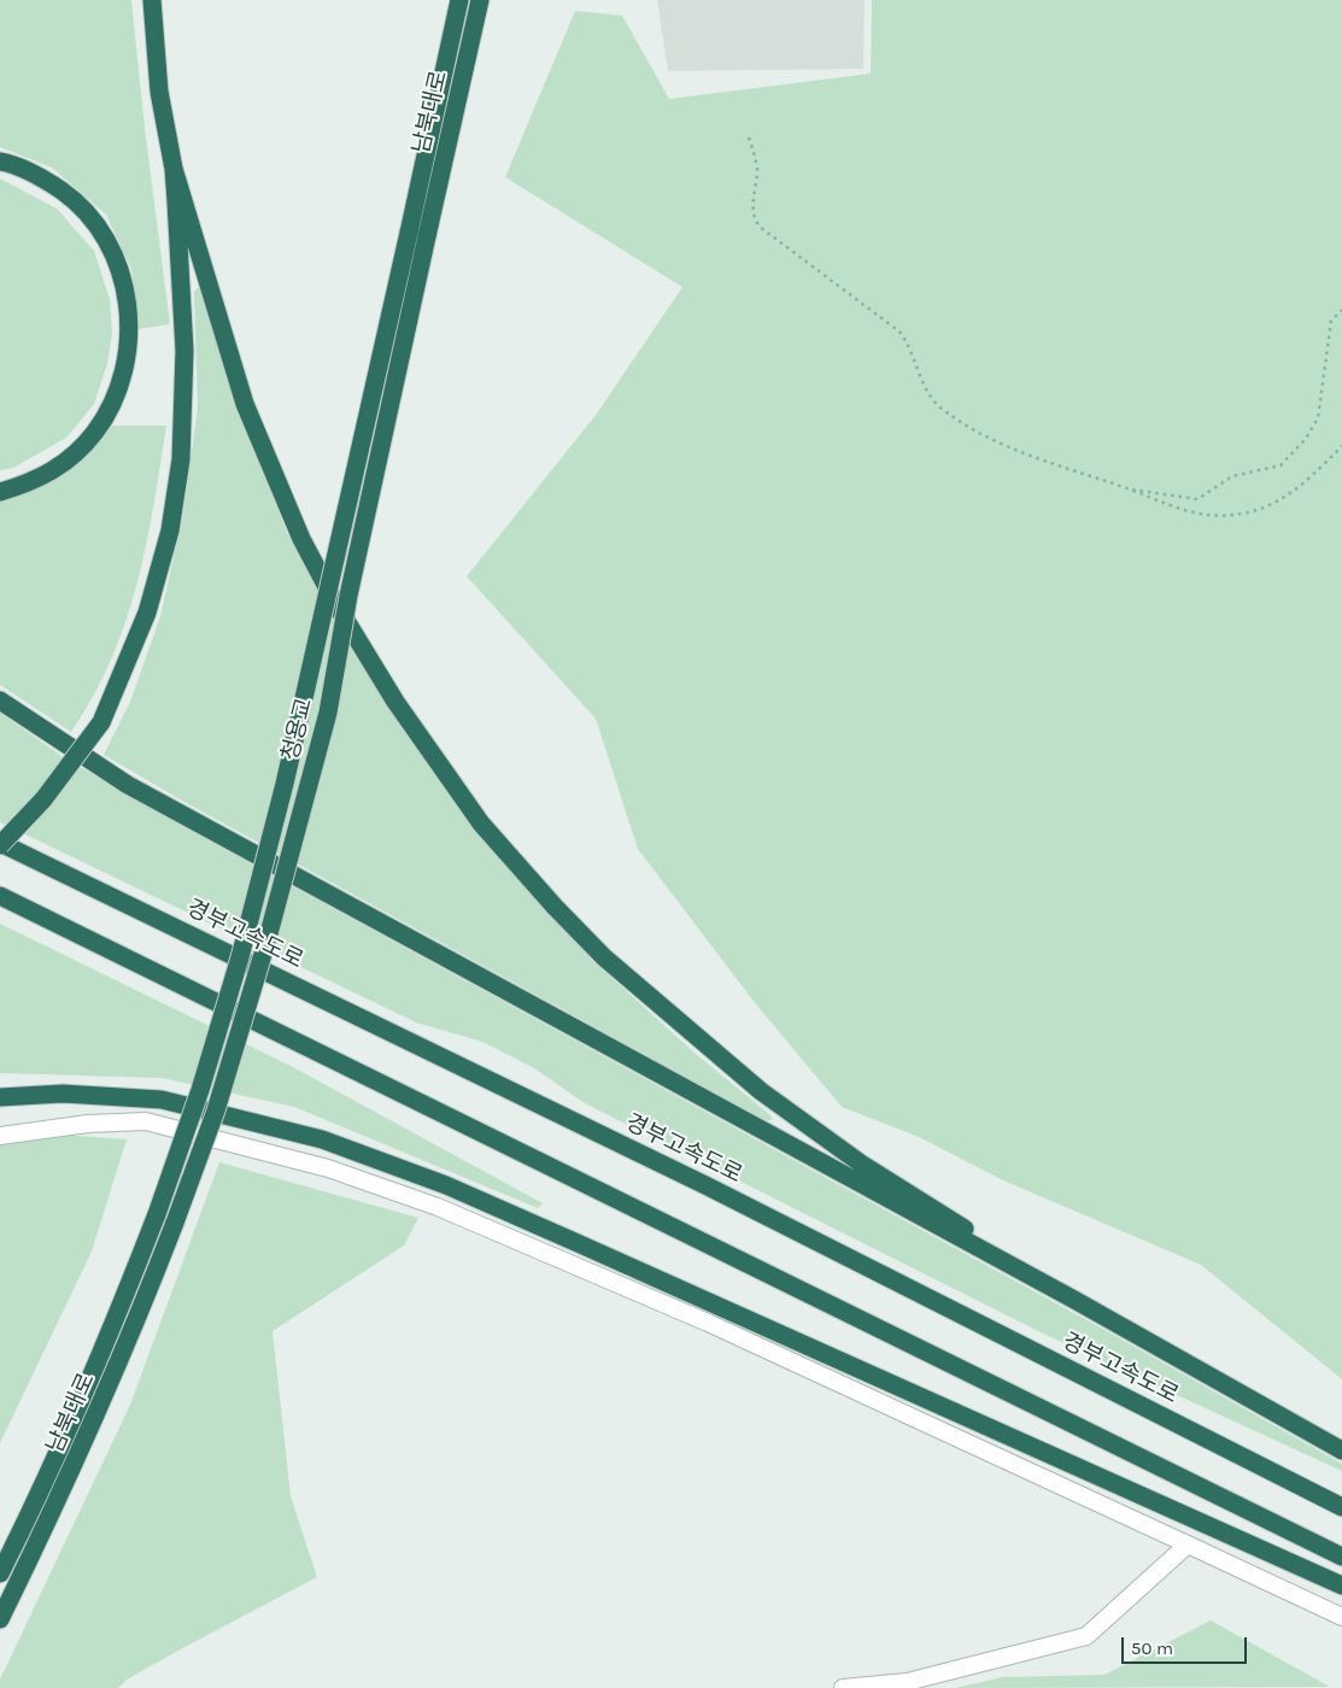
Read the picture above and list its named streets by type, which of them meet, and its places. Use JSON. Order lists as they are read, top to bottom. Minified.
{"streets":{"highway":["남북대로","청용교","경부고속도로"]},"crossings":[["남북대로","청용교"]],"scale_bar":"50 m"}
